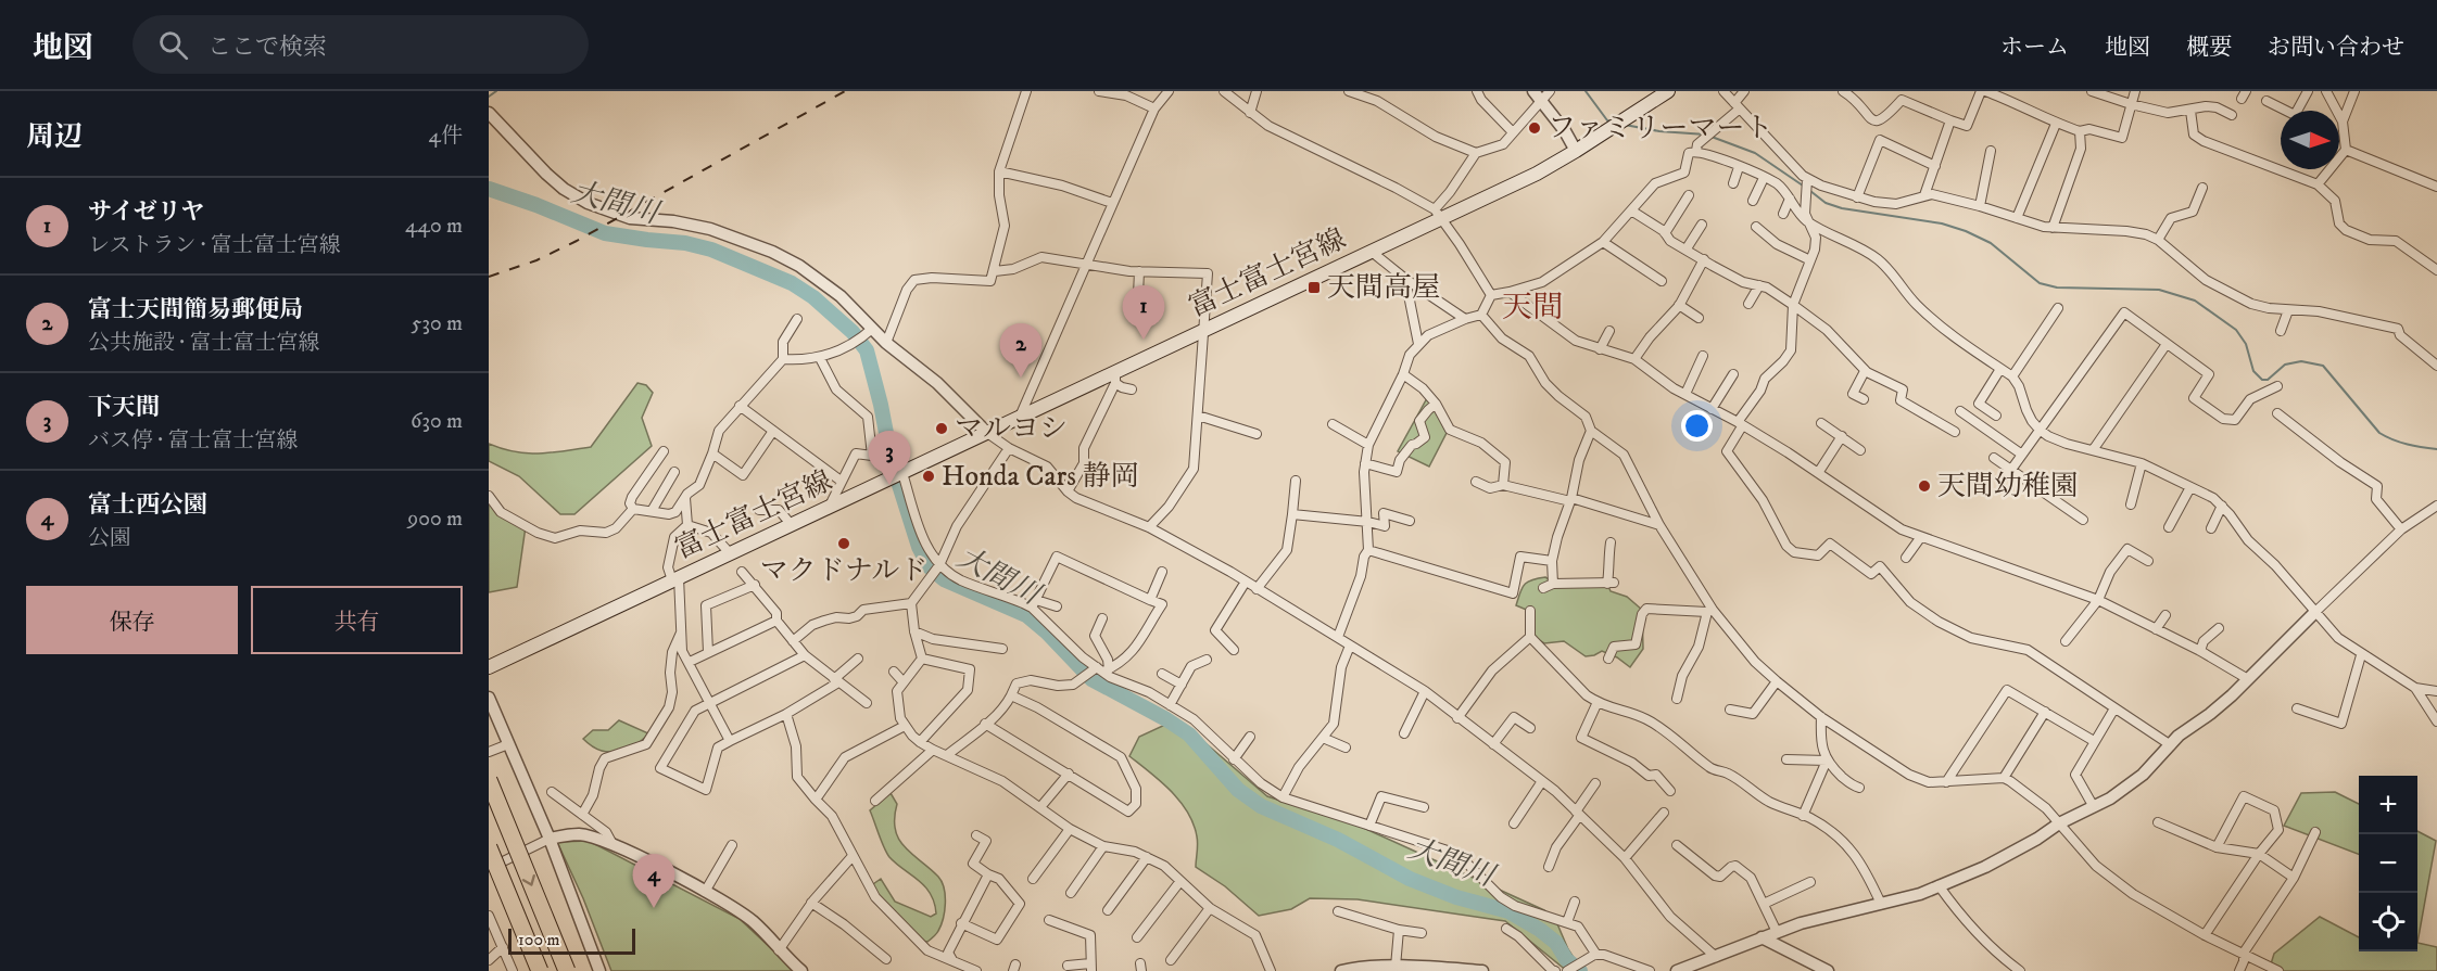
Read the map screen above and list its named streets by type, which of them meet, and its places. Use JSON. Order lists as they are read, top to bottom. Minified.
{"streets":{"main road":["富士富士宮線"]},"districts":["天間"],"water":["大間川"],"places":{"other":["ファミリーマート","マルヨシ","Honda Cars 静岡","天間幼稚園","マクドナルド"],"transit":["天間高屋"]},"scale_bar":"100 m","north":"right","page":{"header":"地図","search":"ここで検索","nav":["ホーム","地図","概要","お問い合わせ"],"heading":["周辺","4件"],"list":[{"mark":"1","name":"サイゼリヤ","note":"レストラン · 富士富士宮線","value":"440 m"},{"mark":"2","name":"富士天間簡易郵便局","note":"公共施設 · 富士富士宮線","value":"530 m"},{"mark":"3","name":"下天間","note":"バス停 · 富士富士宮線","value":"630 m"},{"mark":"4","name":"富士西公園","note":"公園","value":"900 m"}],"pins":["1","2","3","4"],"buttons":["保存","共有"],"map_buttons":["+","−"],"scale":"100 m"}}
